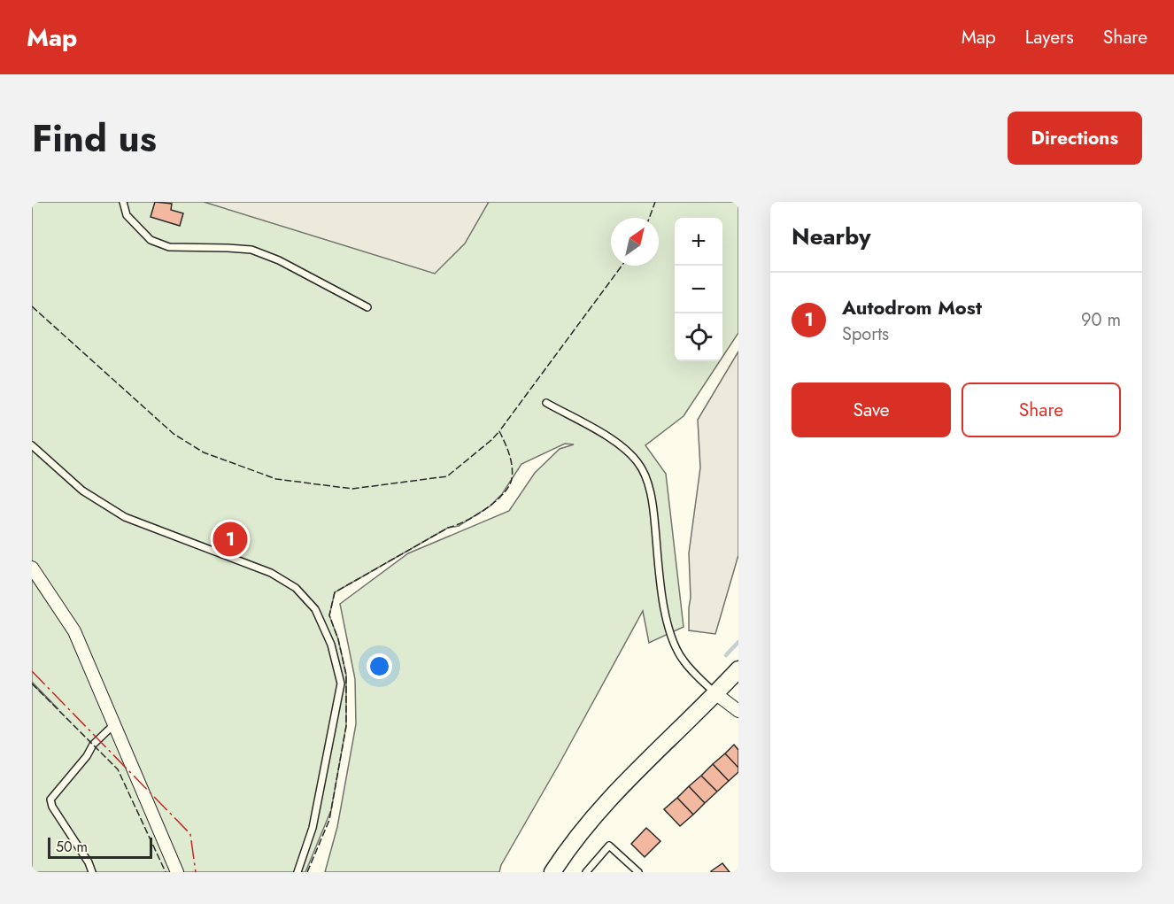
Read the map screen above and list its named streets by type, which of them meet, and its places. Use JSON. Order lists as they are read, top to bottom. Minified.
{"scale_bar":"50 m","north":"top right","page":{"header":"Map","nav":["Map","Layers","Share"],"title":"Find us","buttons":["Directions",["Save","Share"]],"heading":"Nearby","map_buttons":["+","−"],"list":[{"mark":"1","name":"Autodrom Most","note":"Sports","value":"90 m"}],"pins":"1","scale":"50 m"}}
